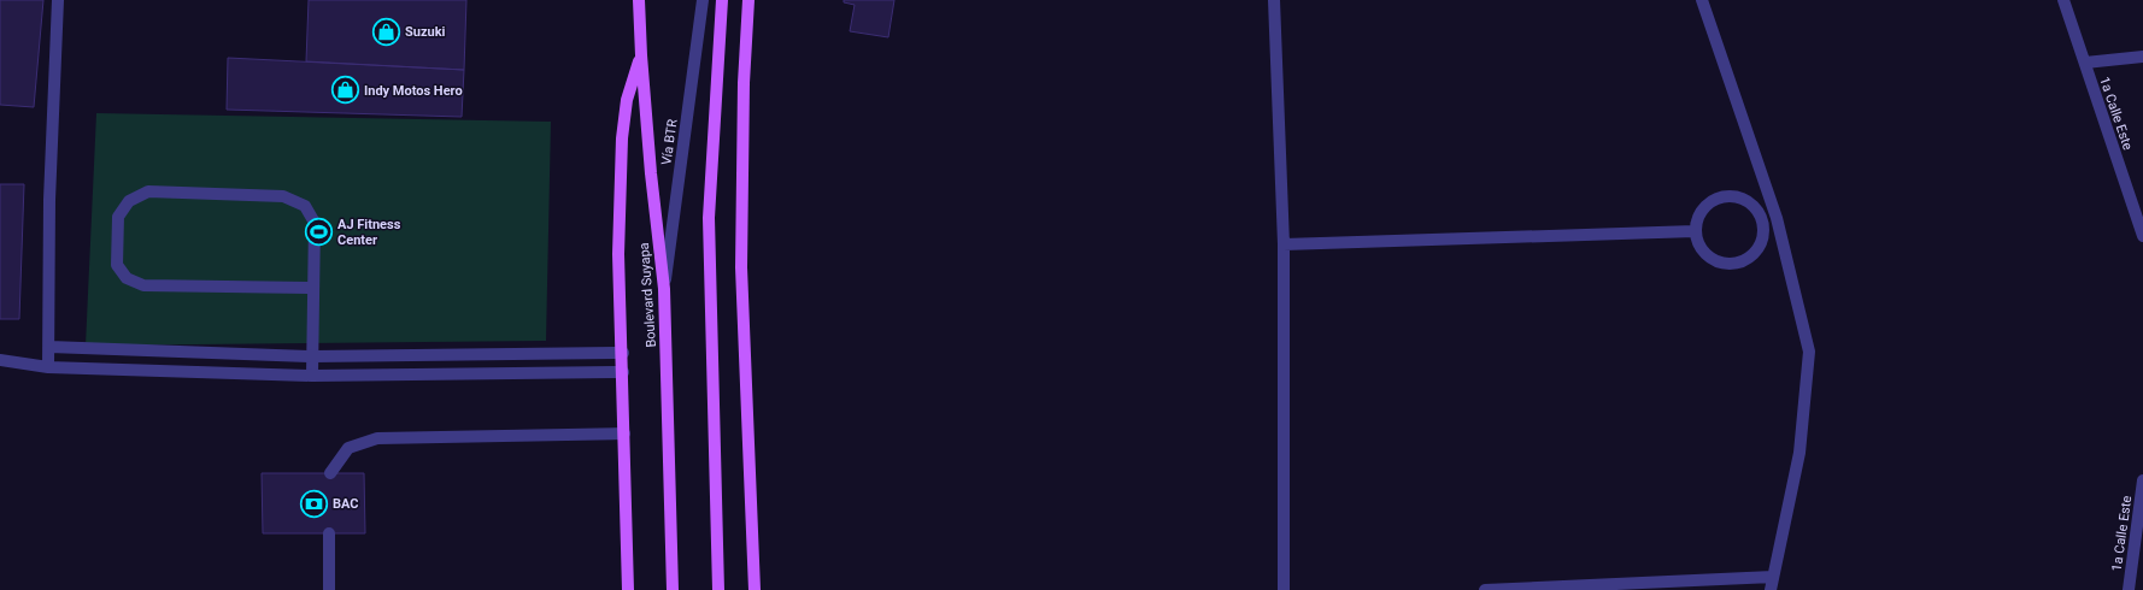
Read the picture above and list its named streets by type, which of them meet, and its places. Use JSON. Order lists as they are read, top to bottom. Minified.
{"streets":{"main road":["Boulevard Suyapa"],"street":["1a Calle Este","Vía BTR"]},"crossings":[["Vía BTR","Boulevard Suyapa"]],"places":{"shop":["Suzuki","Indy Motos Hero"],"sports":["AJ Fitness Center"],"bank":["BAC"]}}
